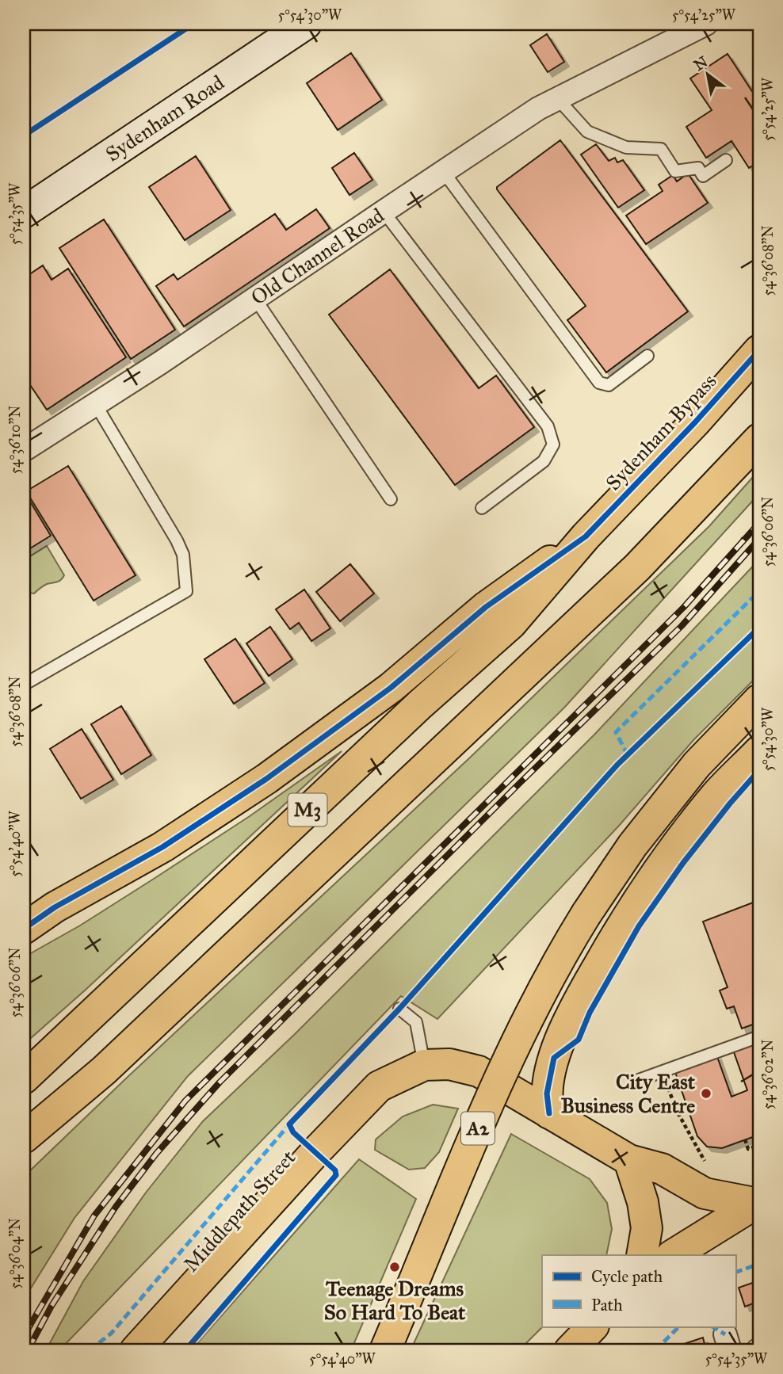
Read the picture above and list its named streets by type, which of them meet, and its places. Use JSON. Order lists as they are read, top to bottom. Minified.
{"streets":{"main road":["Sydenham Bypass","M3","A2","Middlepath Street"],"street":["Sydenham Road","Old Channel Road"]},"crossings":[["Sydenham Bypass","M3"]],"places":["City East Business Centre","Teenage Dreams So Hard To Beat"],"legend":["Cycle path","Path"],"north":"top left","coordinates":["5°54'30\"W","5°54'25\"W","5°54'35\"W","54°36'08\"N","54°36'10\"N","54°36'06\"N","5°54'40\"W","54°36'02\"N","54°36'04\"N"]}
